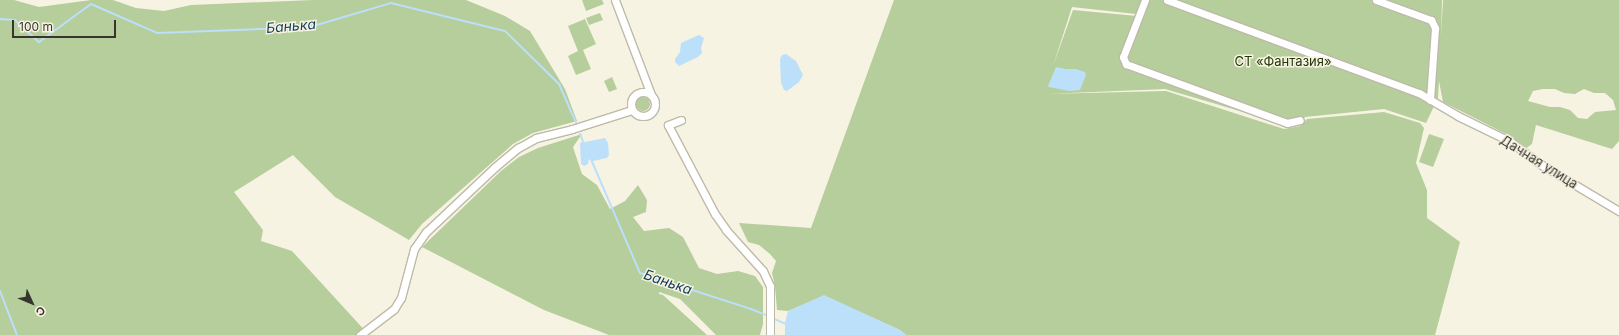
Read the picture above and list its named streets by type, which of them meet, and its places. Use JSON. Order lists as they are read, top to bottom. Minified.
{"streets":{"street":["Дачная улица"]},"water":["Банька"],"parks":["СТ «Фантазия»"],"scale_bar":"100 m","north":"bottom right"}
